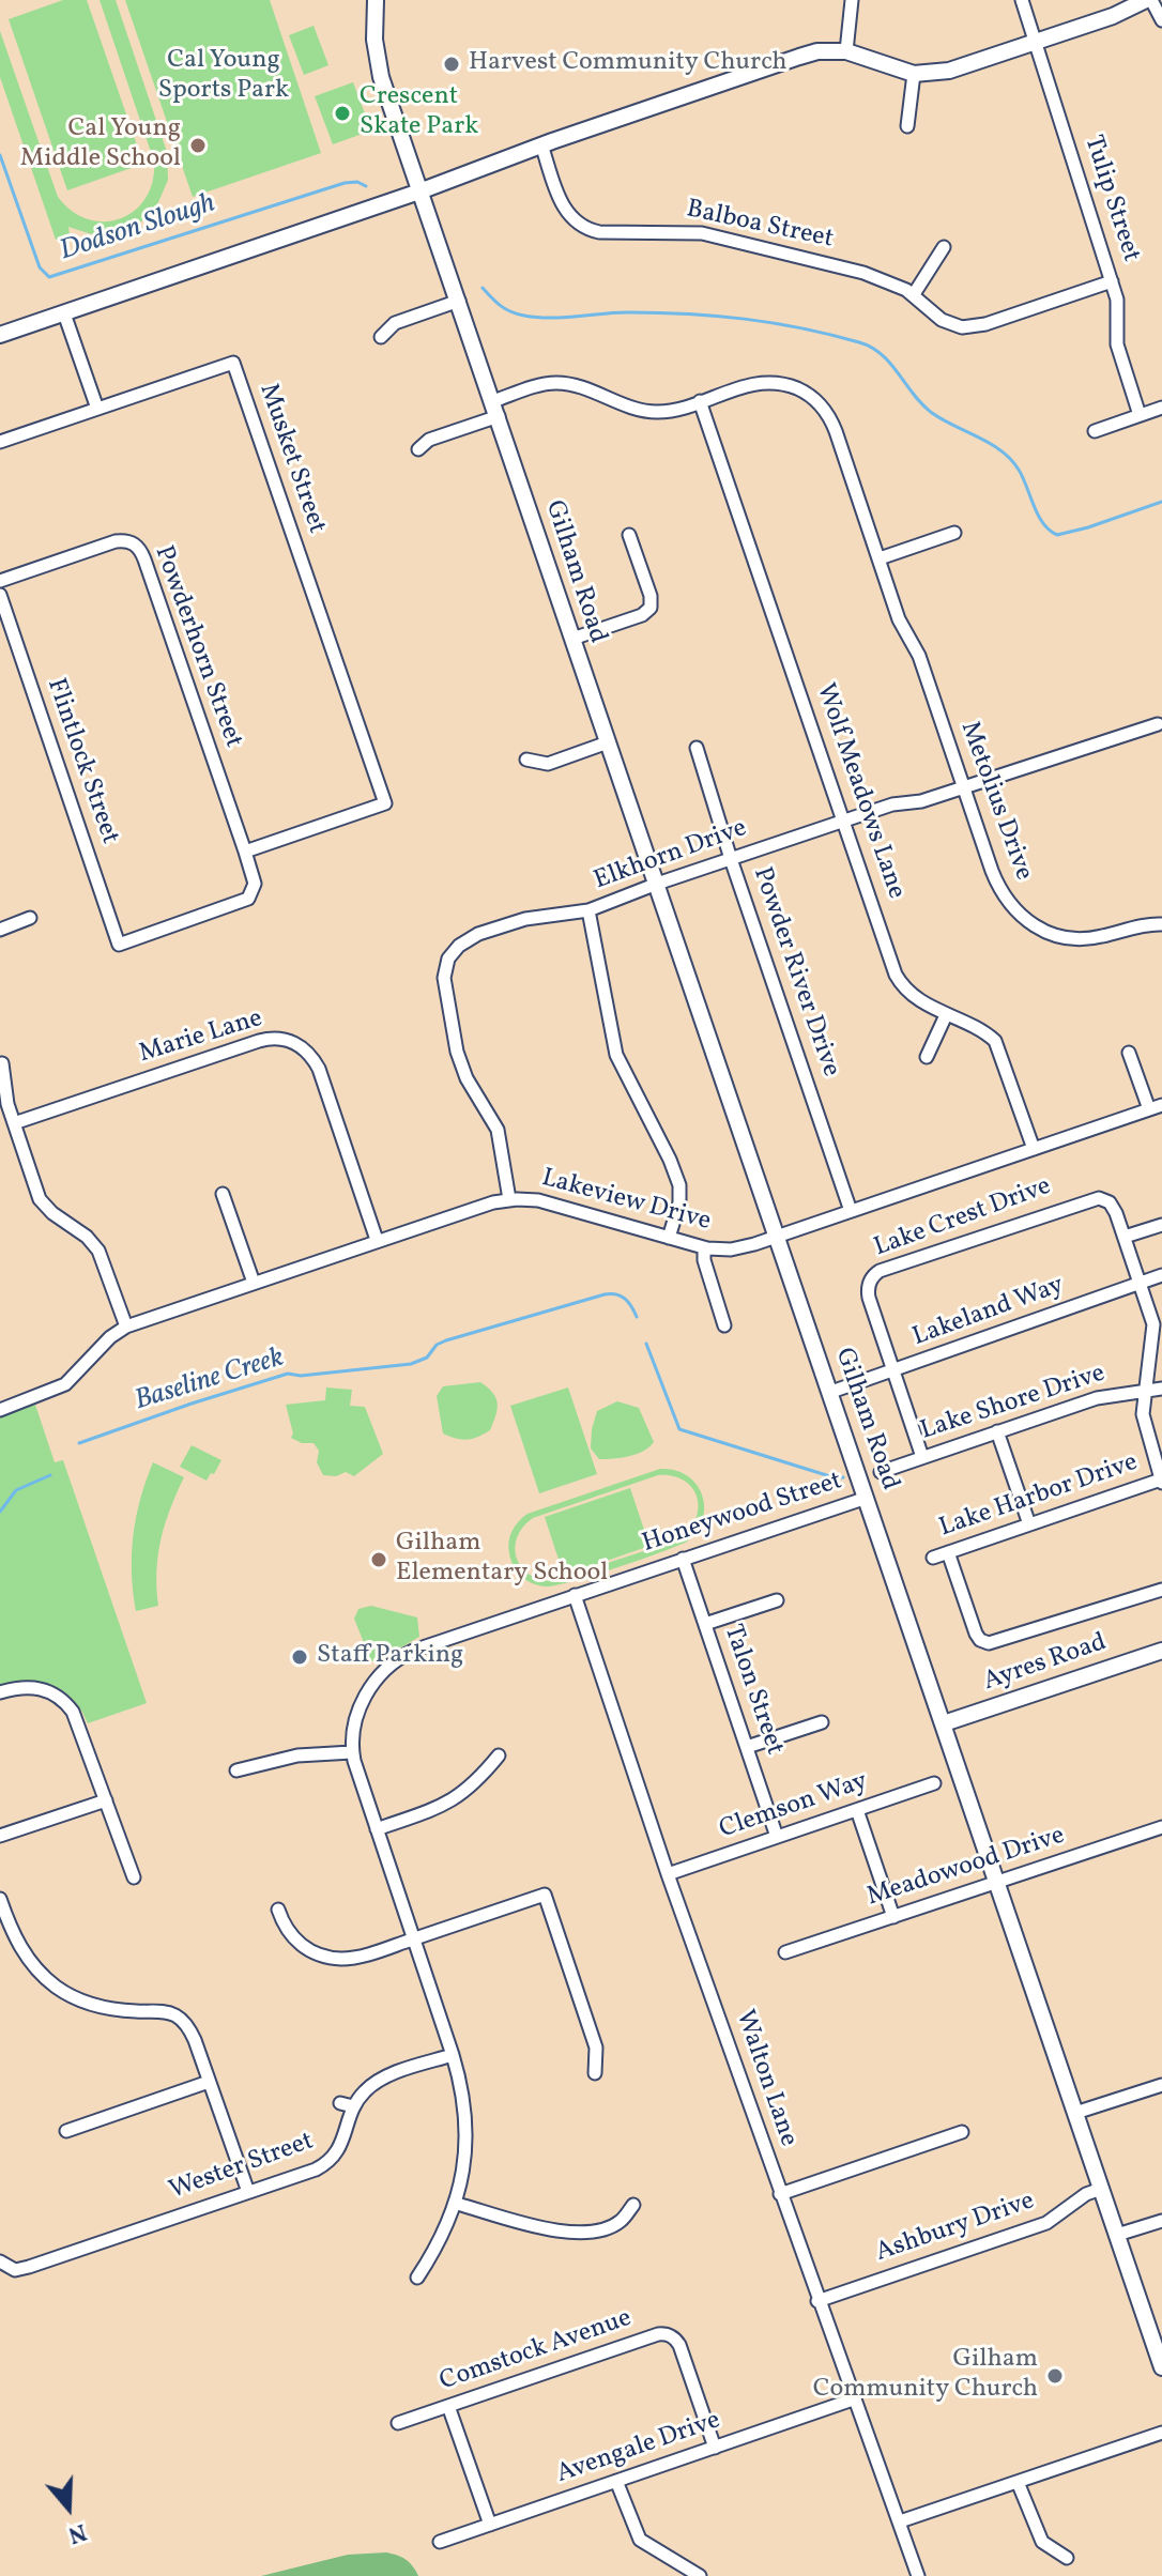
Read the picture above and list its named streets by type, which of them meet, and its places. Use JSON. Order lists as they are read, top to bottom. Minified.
{"streets":{"street":["Tulip Street","Balboa Street","Musket Street","Gilham Road","Powderhorn Street","Flintlock Street","Wolf Meadows Lane","Metolius Drive","Elkhorn Drive","Powder River Drive","Marie Lane","Lakeview Drive","Lake Crest Drive","Lakeland Way","Lake Shore Drive","Lake Harbor Drive","Honeywood Street","Ayres Road","Talon Street","Clemson Way","Meadowood Drive","Walton Lane","Wester Street","Ashbury Drive","Comstock Avenue","Avengale Drive"]},"crossings":[["Tulip Street","Balboa Street"],["Musket Street","Powderhorn Street"],["Gilham Road","Metolius Drive"],["Gilham Road","Elkhorn Drive"],["Gilham Road","Lakeview Drive"],["Gilham Road","Lakeland Way"],["Gilham Road","Honeywood Street"],["Gilham Road","Ayres Road"],["Gilham Road","Meadowood Drive"],["Gilham Road","Ashbury Drive"],["Powderhorn Street","Flintlock Street"],["Wolf Meadows Lane","Metolius Drive"],["Wolf Meadows Lane","Elkhorn Drive"],["Wolf Meadows Lane","Lakeview Drive"],["Metolius Drive","Elkhorn Drive"],["Elkhorn Drive","Powder River Drive"],["Elkhorn Drive","Lakeview Drive"],["Powder River Drive","Lakeview Drive"],["Marie Lane","Lakeview Drive"],["Lake Crest Drive","Lakeland Way"],["Lake Crest Drive","Lake Shore Drive"],["Honeywood Street","Talon Street"],["Honeywood Street","Walton Lane"],["Honeywood Street","Wester Street"],["Talon Street","Clemson Way"],["Clemson Way","Walton Lane"],["Walton Lane","Ashbury Drive"],["Walton Lane","Avengale Drive"],["Comstock Avenue","Avengale Drive"]],"water":["Dodson Slough","Baseline Creek"],"parks":["Cal Young Sports Park"],"places":["Harvest Community Church","Crescent Skate Park","Cal Young Middle School","Gilham Elementary School","Staff Parking","Gilham Community Church"],"north":"bottom"}
